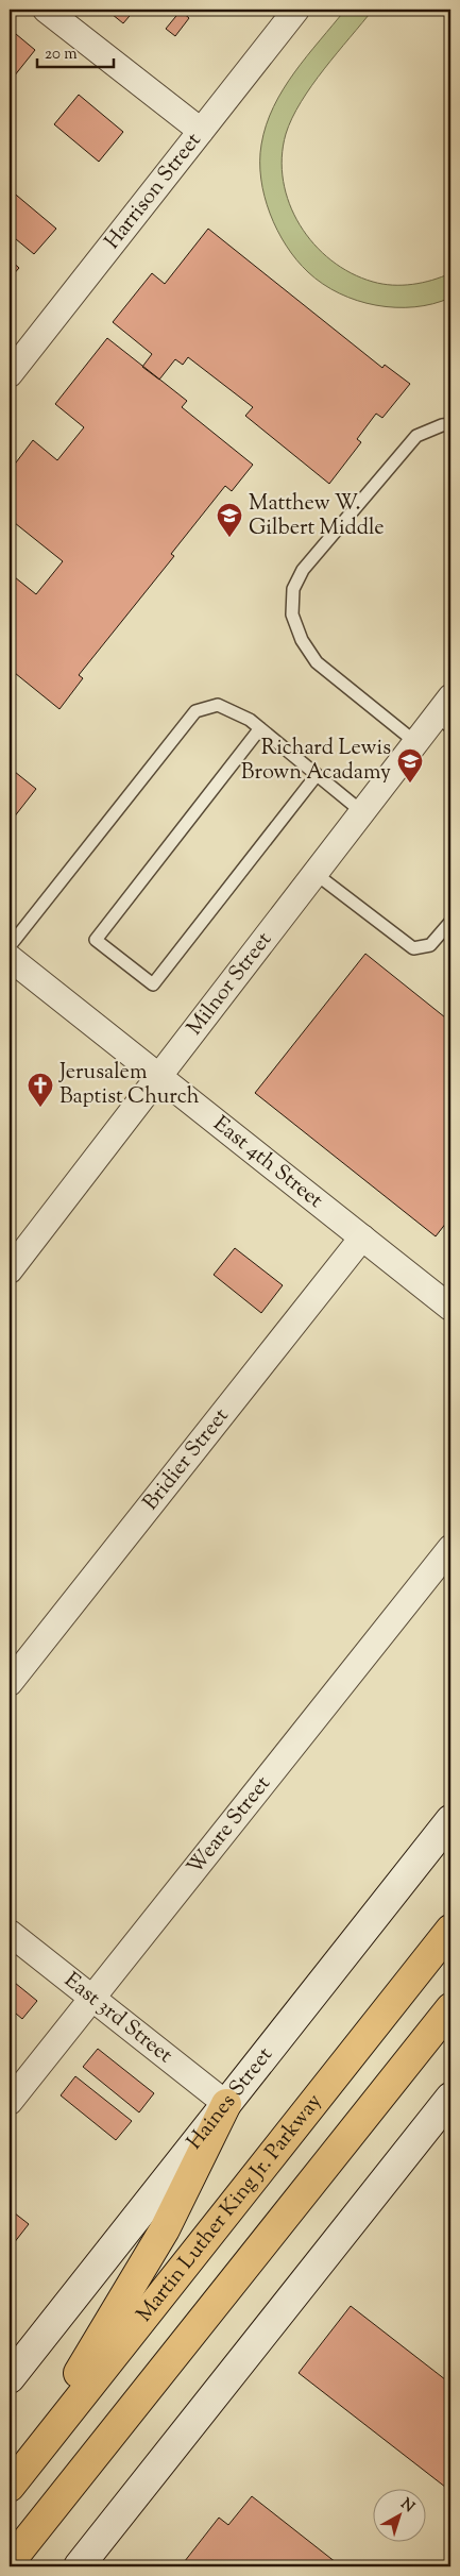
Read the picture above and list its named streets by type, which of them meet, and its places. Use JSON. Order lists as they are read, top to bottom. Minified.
{"streets":{"highway":["Martin Luther King Jr. Parkway"],"street":["Harrison Street","Milnor Street","East 4th Street","Bridier Street","Weare Street","East 3rd Street","Haines Street"]},"crossings":[["Milnor Street","East 4th Street"],["East 4th Street","Bridier Street"],["Weare Street","East 3rd Street"],["East 3rd Street","Haines Street"]],"places":{"school or university":["Matthew W. Gilbert Middle","Richard Lewis Brown Acadamy"],"church":["Jerusalem Baptist Church"]},"scale_bar":"20 m","north":"top right"}
